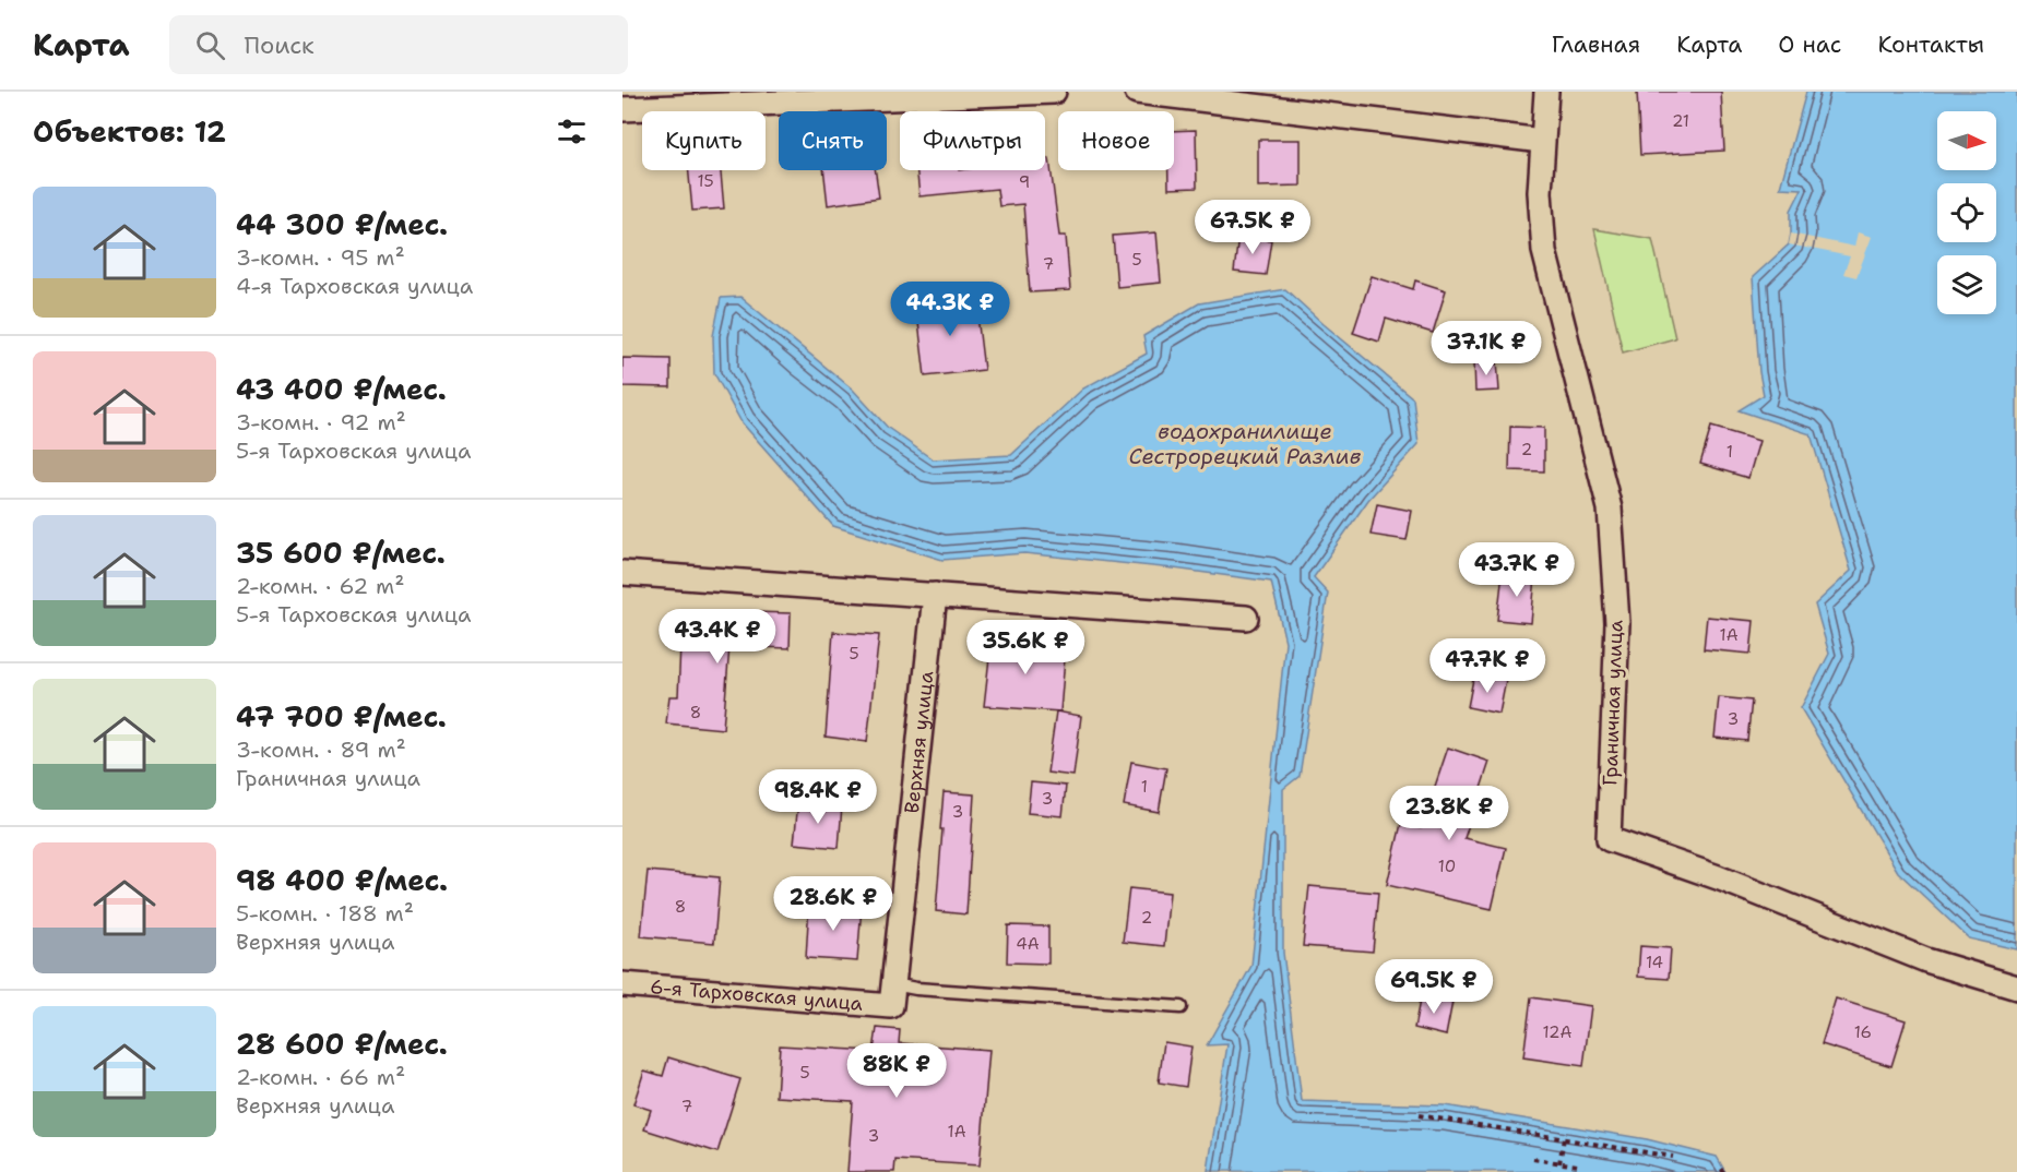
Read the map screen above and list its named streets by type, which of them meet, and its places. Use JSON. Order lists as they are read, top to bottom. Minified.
{"streets":{"street":["Граничная улица","Верхняя улица","6-я Тарховская улица"]},"crossings":[["Верхняя улица","6-я Тарховская улица"]],"water":["водохранилище Сестрорецкий Разлив"],"house_numbers":["21","15","9","5","7","2","1","1А","5","8","3","1","3","3","10","8","2","4А","14","12А","16","5","7","1А","3"],"north":"right","page":{"header":"Карта","search":"Поиск","nav":["Главная","Карта","О нас","Контакты"],"heading":"Объектов: 12","chip":["Купить","Снять","Фильтры","Новое"],"list":[{"name":"44 300 ₽/мес.","note":"3-комн. · 95 m² · 4-я Тарховская улица"},{"name":"43 400 ₽/мес.","note":"3-комн. · 92 m² · 5-я Тарховская улица"},{"name":"35 600 ₽/мес.","note":"2-комн. · 62 m² · 5-я Тарховская улица"},{"name":"47 700 ₽/мес.","note":"3-комн. · 89 m² · Граничная улица"},{"name":"98 400 ₽/мес.","note":"5-комн. · 188 m² · Верхняя улица"},{"name":"28 600 ₽/мес.","note":"2-комн. · 66 m² · Верхняя улица"}],"price":["67.5K ₽","44.3K ₽","37.1K ₽","43.7K ₽","43.4K ₽","35.6K ₽","47.7K ₽","98.4K ₽","23.8K ₽","28.6K ₽","69.5K ₽","88K ₽"]}}
